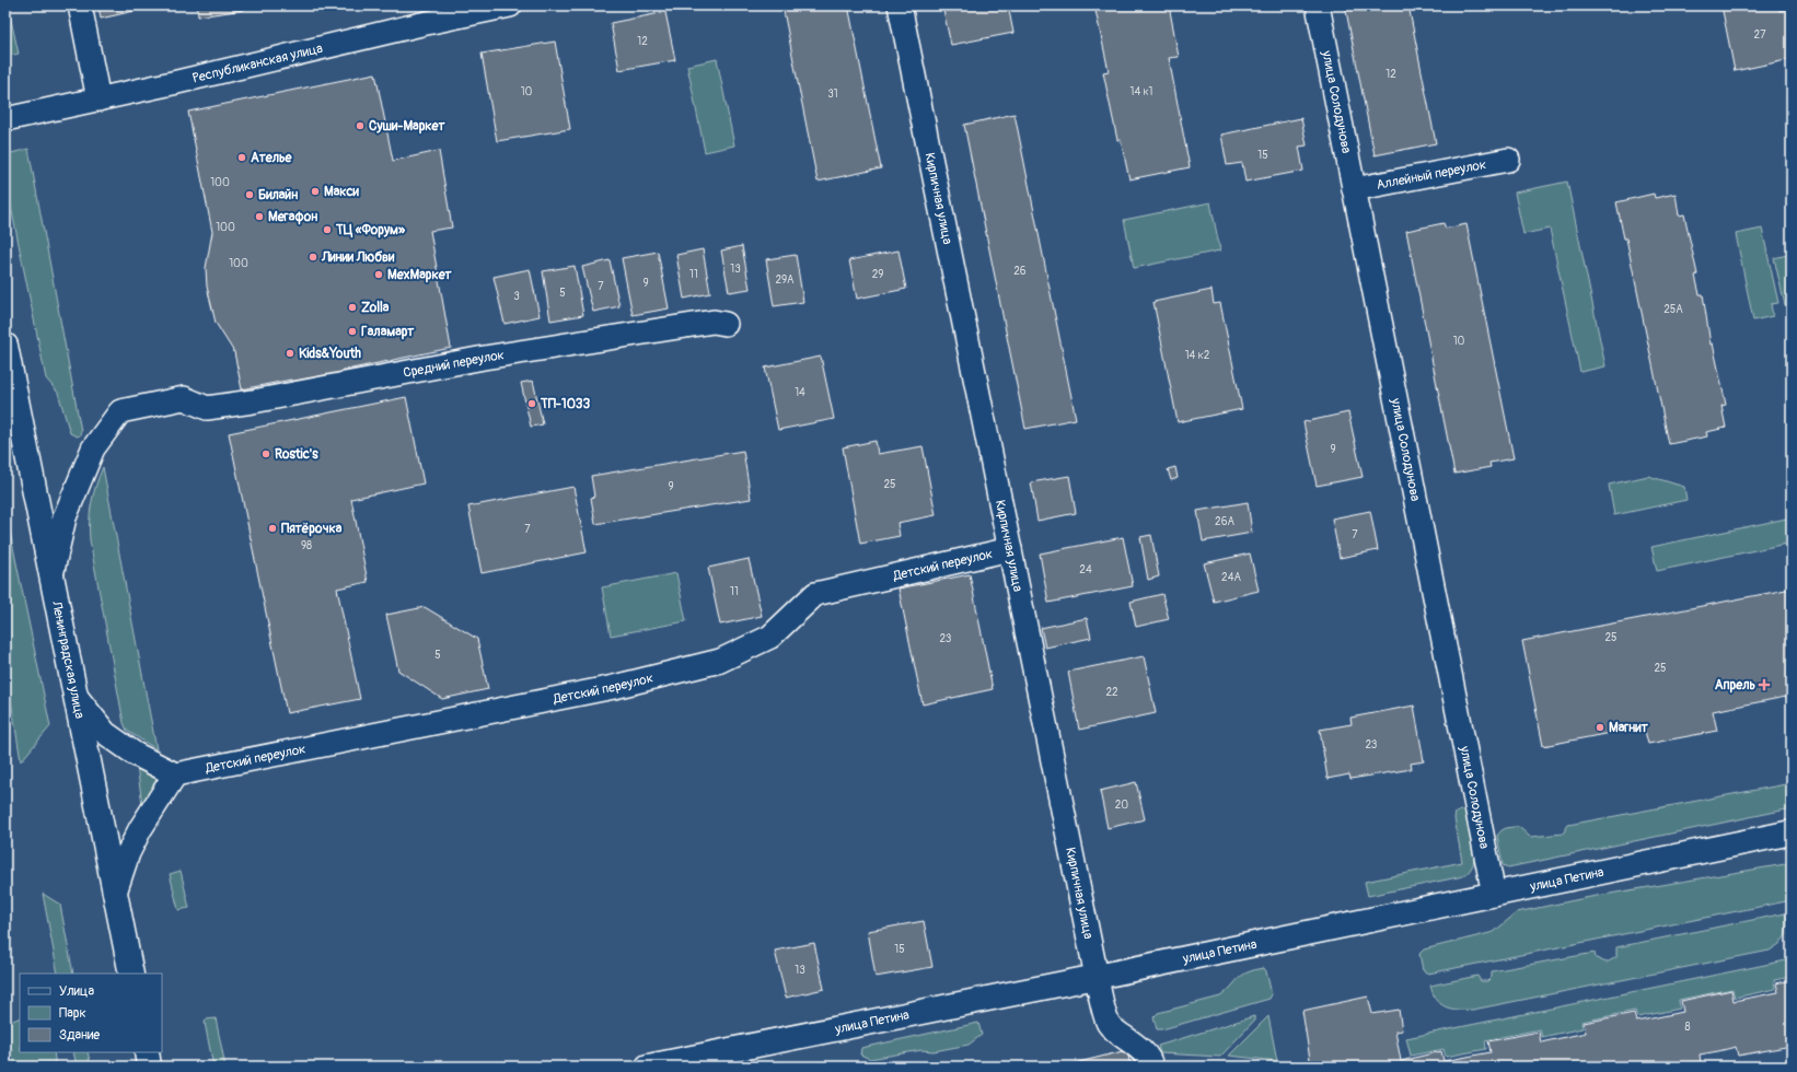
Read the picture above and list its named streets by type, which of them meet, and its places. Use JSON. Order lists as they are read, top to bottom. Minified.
{"streets":{"main road":["Ленинградская улица","улица Петина"],"street":["Республиканская улица","улица Солодунова","Аллейный переулок","Кирпичная улица","Средний переулок","Детский переулок"]},"crossings":[["улица Солодунова","Аллейный переулок"],["улица Солодунова","улица Петина"],["Кирпичная улица","Детский переулок"],["Кирпичная улица","улица Петина"],["Средний переулок","Ленинградская улица"]],"places":{"other":["Суши-Маркет","Ателье","Макси","Билайн","Мегафон","ТЦ «Форум»","Линии Любви","МехМаркет","Zolla","Галамарт","Kids&Youth","ТП-1033","Rostic's","Пятёрочка","Магнит"],"health":["Апрель"]},"house_numbers":["27","12","12","10","14 к1","31","15","100","100","100","13","26","11","29","29А","9","7","5","3","25А","10","14 к2","14","9","25","9","26А","7","7","98","24","24А","11","25","23","5","25","22","23","20","15","13","8"],"legend":["Улица","Парк","Здание"]}
